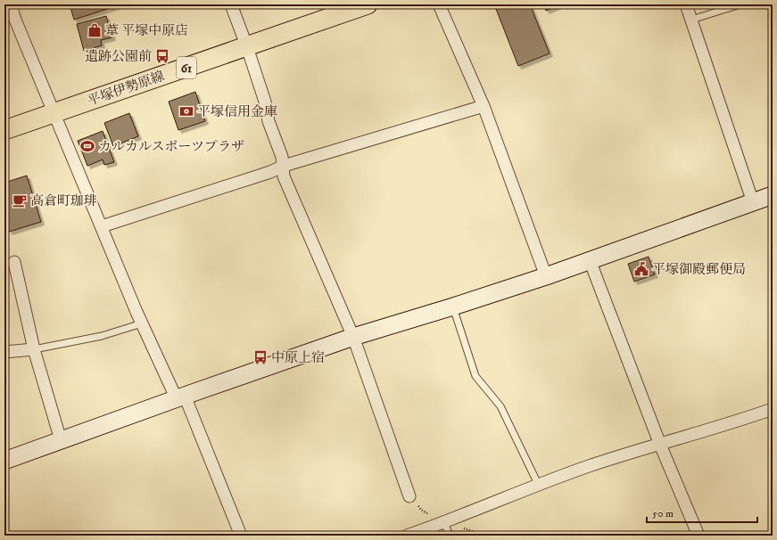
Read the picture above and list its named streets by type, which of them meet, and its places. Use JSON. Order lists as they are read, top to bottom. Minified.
{"streets":{"main road":["61","平塚伊勢原線"]},"places":{"shop":["葦 平塚中原店"],"bus stop":["遺跡公園前","中原上宿"],"bank":["平塚信用金庫"],"sports":["カルカルスポーツプラザ"],"cafe":["高倉町珈琲"],"public building":["平塚御殿郵便局"]},"scale_bar":"50 m"}
